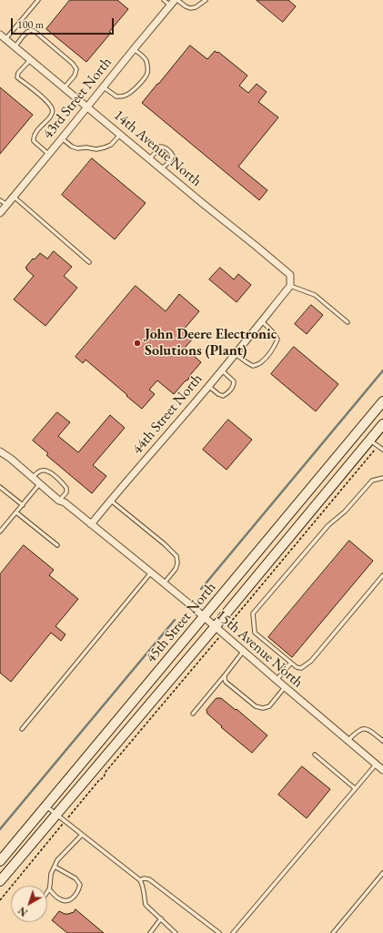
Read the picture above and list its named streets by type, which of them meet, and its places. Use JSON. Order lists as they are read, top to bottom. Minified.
{"streets":{"main road":["45th Street North"],"street":["43rd Street North","14th Avenue North","44th Street North","15th Avenue North"]},"crossings":[["43rd Street North","14th Avenue North"],["14th Avenue North","44th Street North"],["44th Street North","15th Avenue North"],["45th Street North","15th Avenue North"]],"places":["John Deere Electronic Solutions (Plant)"],"scale_bar":"100 m","north":"bottom left"}
